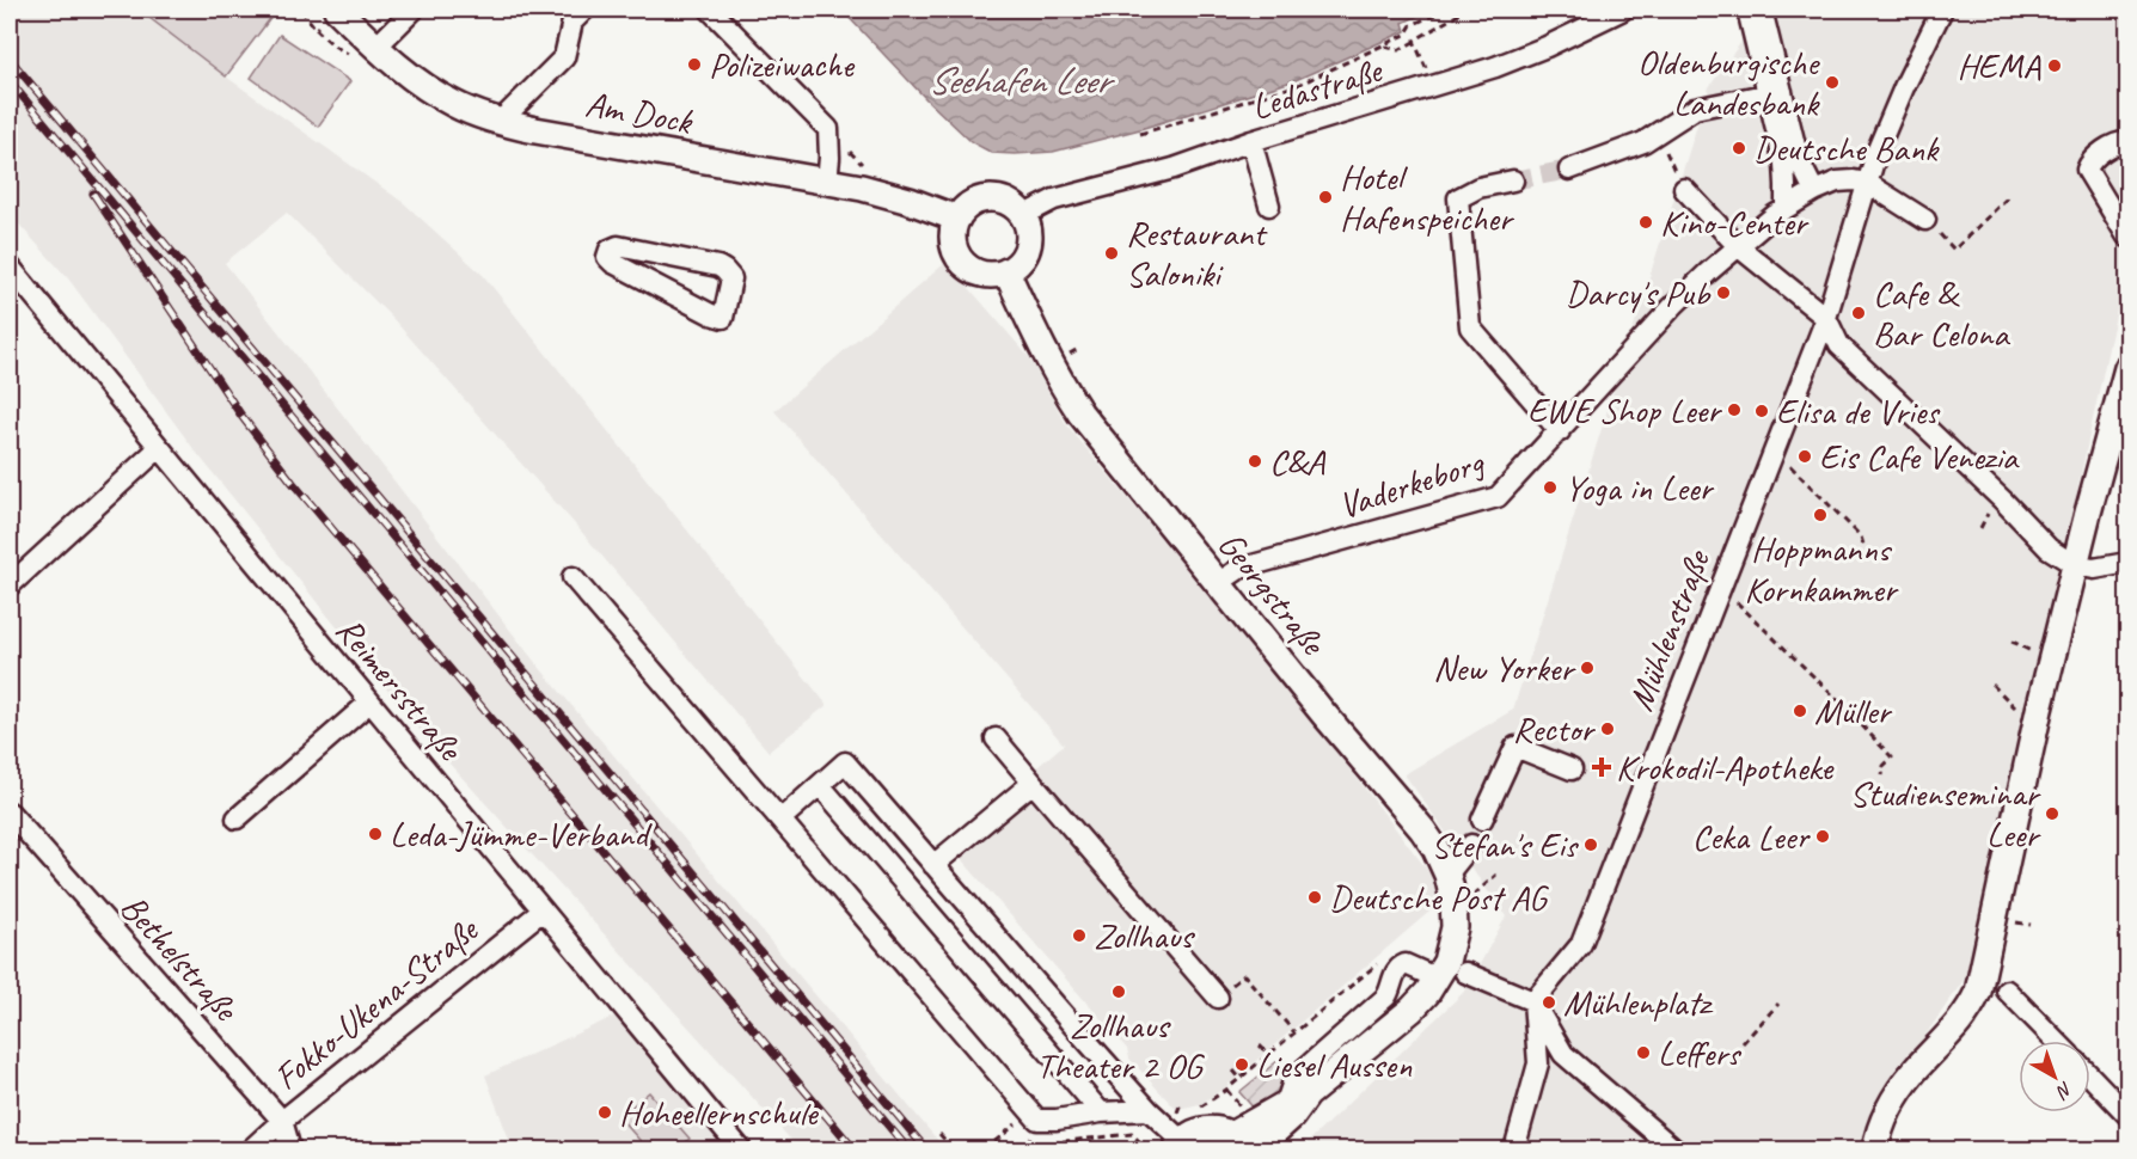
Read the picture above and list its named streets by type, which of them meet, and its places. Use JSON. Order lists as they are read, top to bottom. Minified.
{"streets":{"main road":["Am Dock","Georgstraße"],"street":["Ledastraße","Vaderkeborg","Mühlenstraße","Reimersstraße","Bethelstraße","Fokko-Ukena-Straße"]},"crossings":[["Ledastraße","Am Dock"],["Ledastraße","Georgstraße"],["Am Dock","Georgstraße"],["Vaderkeborg","Georgstraße"],["Vaderkeborg","Mühlenstraße"],["Reimersstraße","Fokko-Ukena-Straße"],["Bethelstraße","Fokko-Ukena-Straße"]],"water":["Seehafen Leer"],"places":{"other":["Polizeiwache","HEMA","Oldenburgische Landesbank","Deutsche Bank","Hotel Hafenspeicher","Kino-Center","Restaurant Saloniki","Darcy's Pub","Cafe & Bar Celona","EWE Shop Leer","Elisa de Vries","Eis Cafe Venezia","C&A","Yoga in Leer","Hoppmanns Kornkammer","New Yorker","Müller","Rector","Studienseminar Leer","Leda-Jümme-Verband","Ceka Leer","Stefan's Eis","Deutsche Post AG","Zollhaus","Zollhaus Theater 2 OG","Mühlenplatz","Leffers","Liesel Aussen","Hoheellernschule"],"health":["Krokodil-Apotheke"]},"north":"bottom right"}
